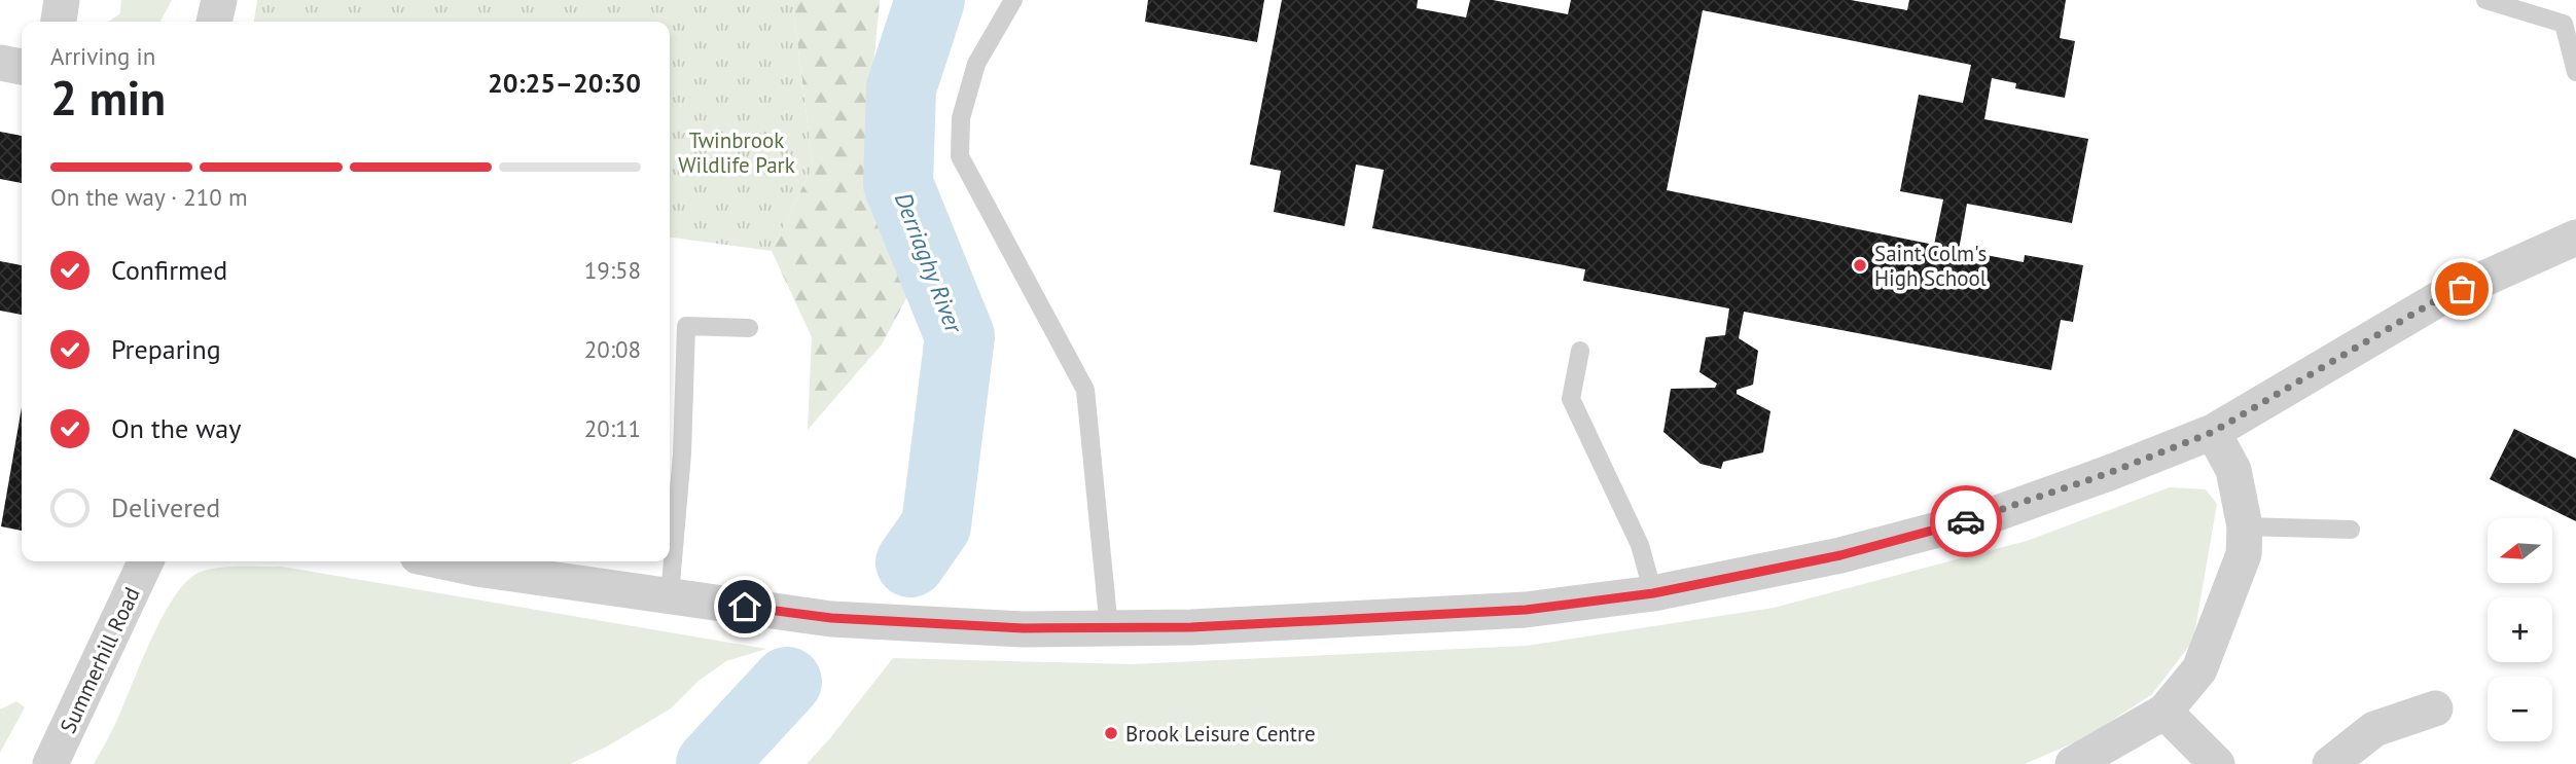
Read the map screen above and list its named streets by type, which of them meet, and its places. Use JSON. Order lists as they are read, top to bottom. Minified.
{"streets":{"street":["Summerhill Road"]},"water":["Derriaghy River"],"parks":["Twinbrook Wildlife Park"],"places":["Saint Colm's High School","Brook Leisure Centre"],"north":"left","page":{"heading":["2 min","Arriving in","20:25–20:30"],"bar":"On the way · 210 m","list":[["Confirmed","19:58"],["Preparing","20:08"],["On the way","20:11"],"Delivered"],"map_buttons":["+","−"]}}
